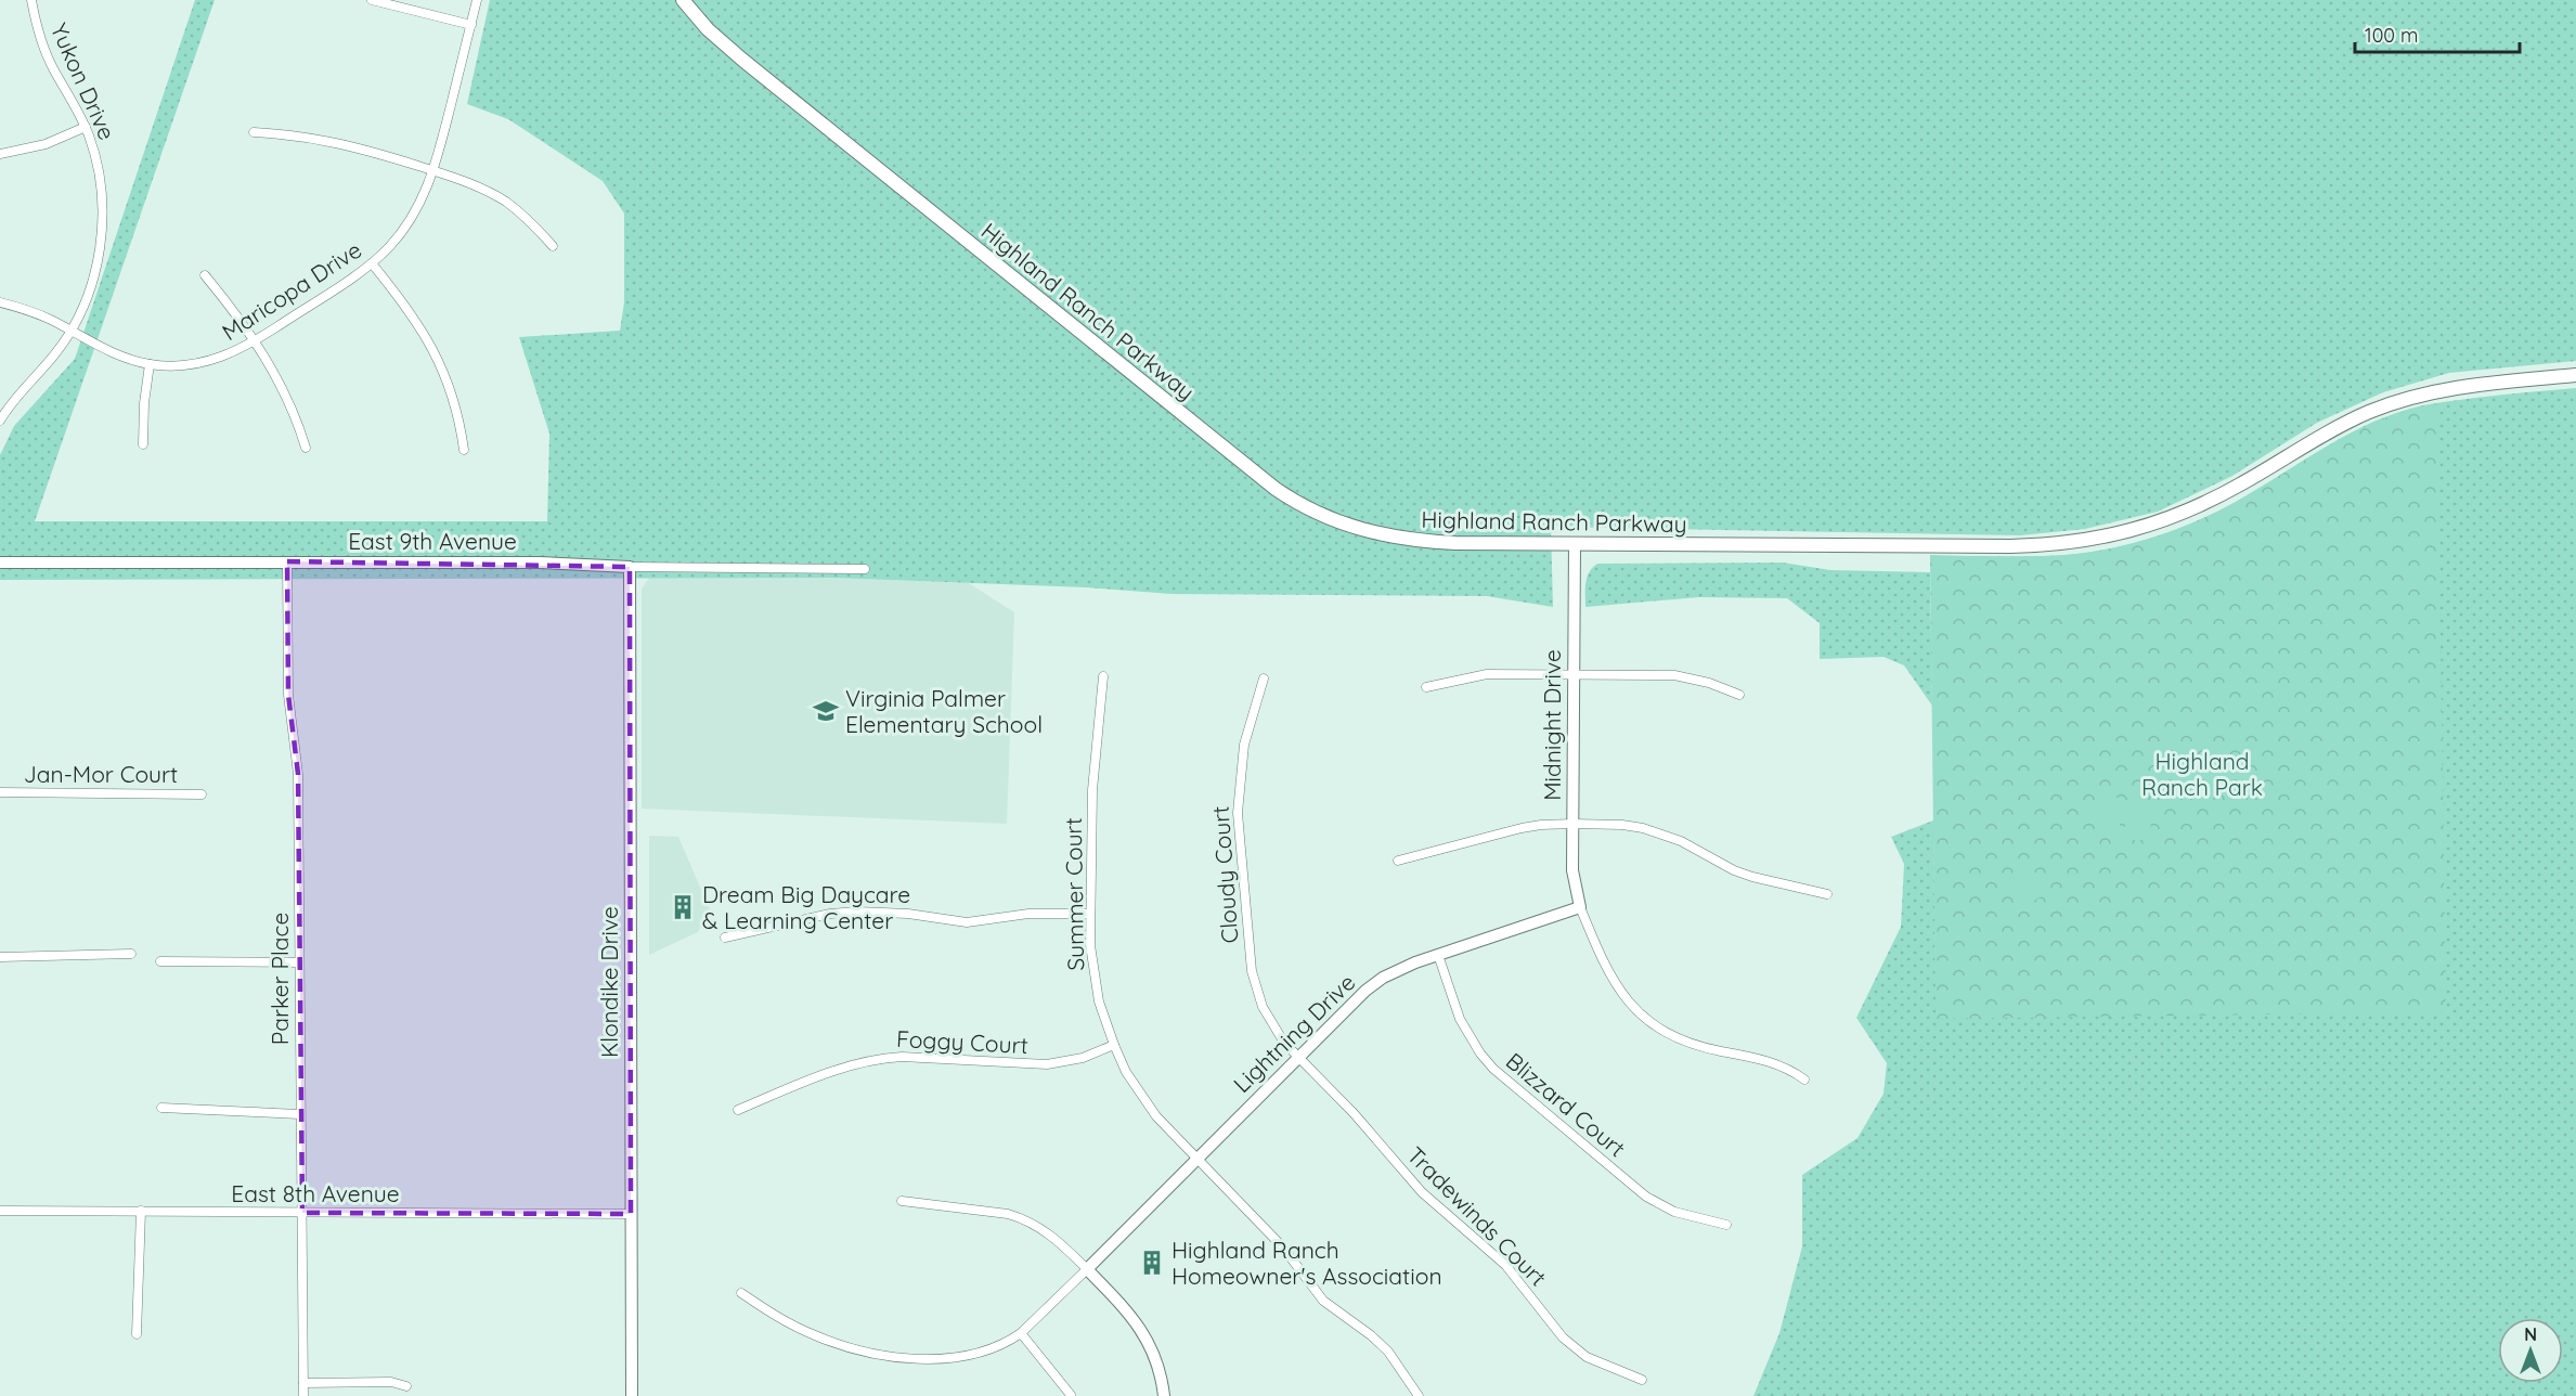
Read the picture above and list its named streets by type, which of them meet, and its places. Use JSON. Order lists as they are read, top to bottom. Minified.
{"streets":{"main road":["Highland Ranch Parkway"],"street":["Yukon Drive","Maricopa Drive","East 9th Avenue","Midnight Drive","Jan-Mor Court","Cloudy Court","Summer Court","Parker Place","Klondike Drive","Lightning Drive","Foggy Court","Blizzard Court","East 8th Avenue","Tradewinds Court"]},"crossings":[["Yukon Drive","Maricopa Drive"],["Highland Ranch Parkway","Midnight Drive"],["East 9th Avenue","Parker Place"],["East 9th Avenue","Klondike Drive"],["Midnight Drive","Lightning Drive"],["Cloudy Court","Lightning Drive"],["Cloudy Court","Tradewinds Court"],["Summer Court","Lightning Drive"],["Summer Court","Foggy Court"],["Parker Place","East 8th Avenue"],["Klondike Drive","East 8th Avenue"],["Lightning Drive","Blizzard Court"],["Lightning Drive","Tradewinds Court"]],"parks":["Highland Ranch Park"],"places":{"school or university":["Virginia Palmer Elementary School"],"building":["Dream Big Daycare & Learning Center","Highland Ranch Homeowner's Association"]},"scale_bar":"100 m","north":"top"}
